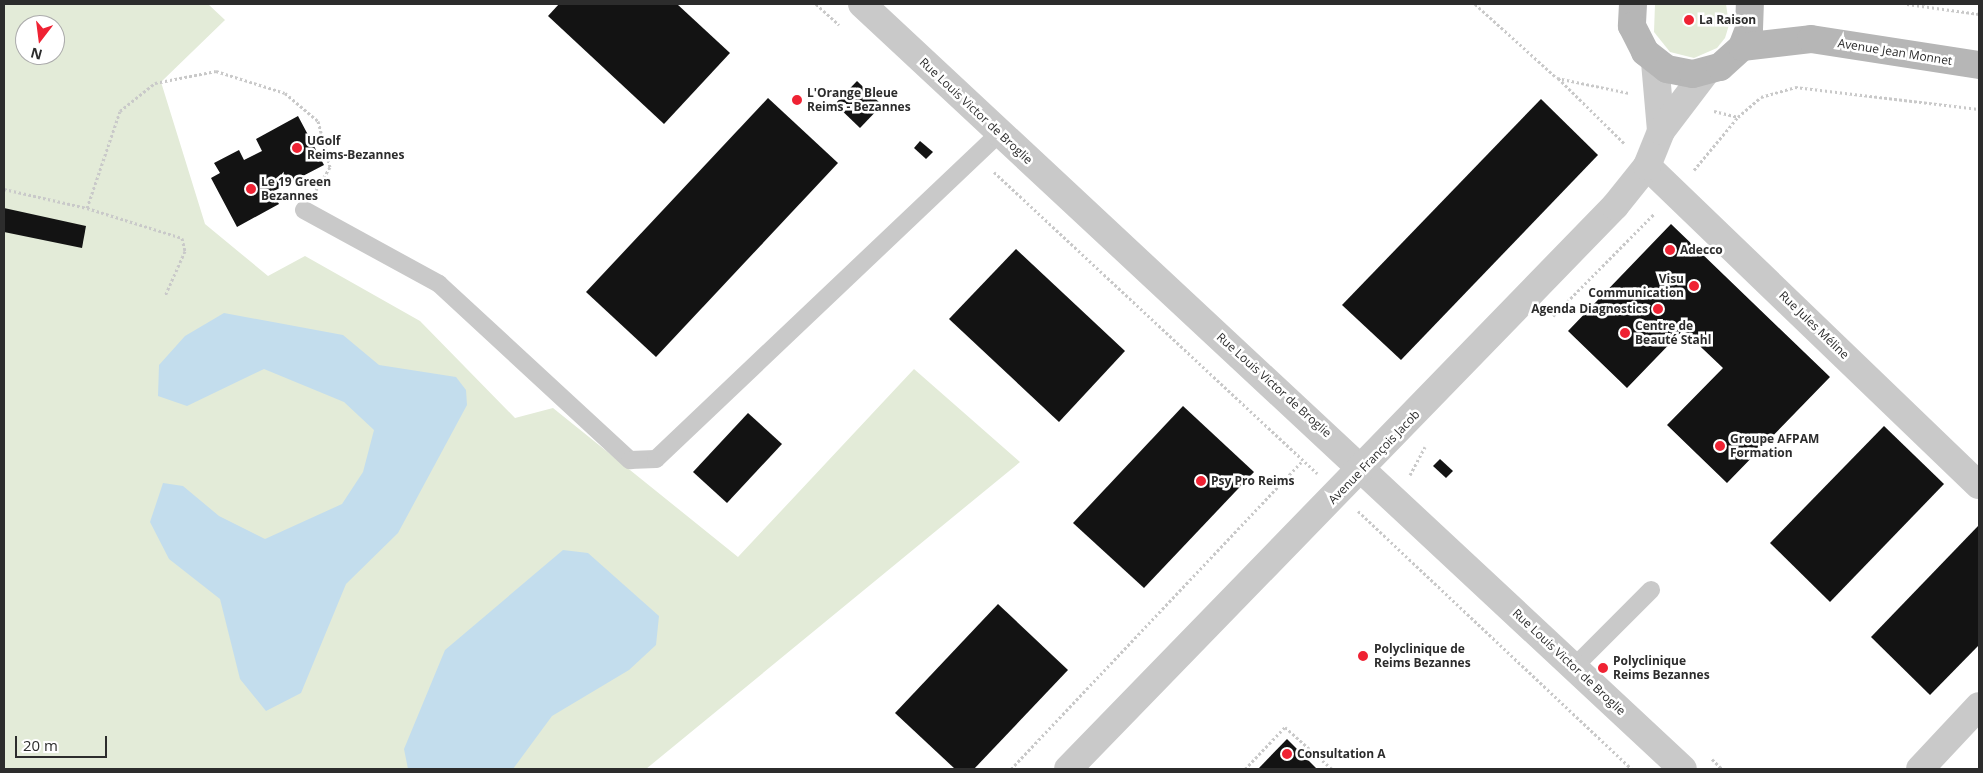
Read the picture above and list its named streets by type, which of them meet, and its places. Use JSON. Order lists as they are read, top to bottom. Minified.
{"streets":{"street":["Avenue Jean Monnet","Rue Louis Victor de Broglie","Rue Jules Méline","Avenue François Jacob"]},"crossings":[["Rue Louis Victor de Broglie","Avenue François Jacob"],["Rue Jules Méline","Avenue François Jacob"]],"places":["La Raison","L'Orange Bleue Reims - Bezannes","UGolf Reims-Bezannes","Le 19 Green Bezannes","Adecco","Visu Communication","Agenda Diagnostics","Centre de Beauté Stahl","Groupe AFPAM Formation","Psy Pro Reims","Polyclinique de Reims Bezannes","Polyclinique Reims Bezannes","Consultation A"],"scale_bar":"20 m","north":"bottom"}
